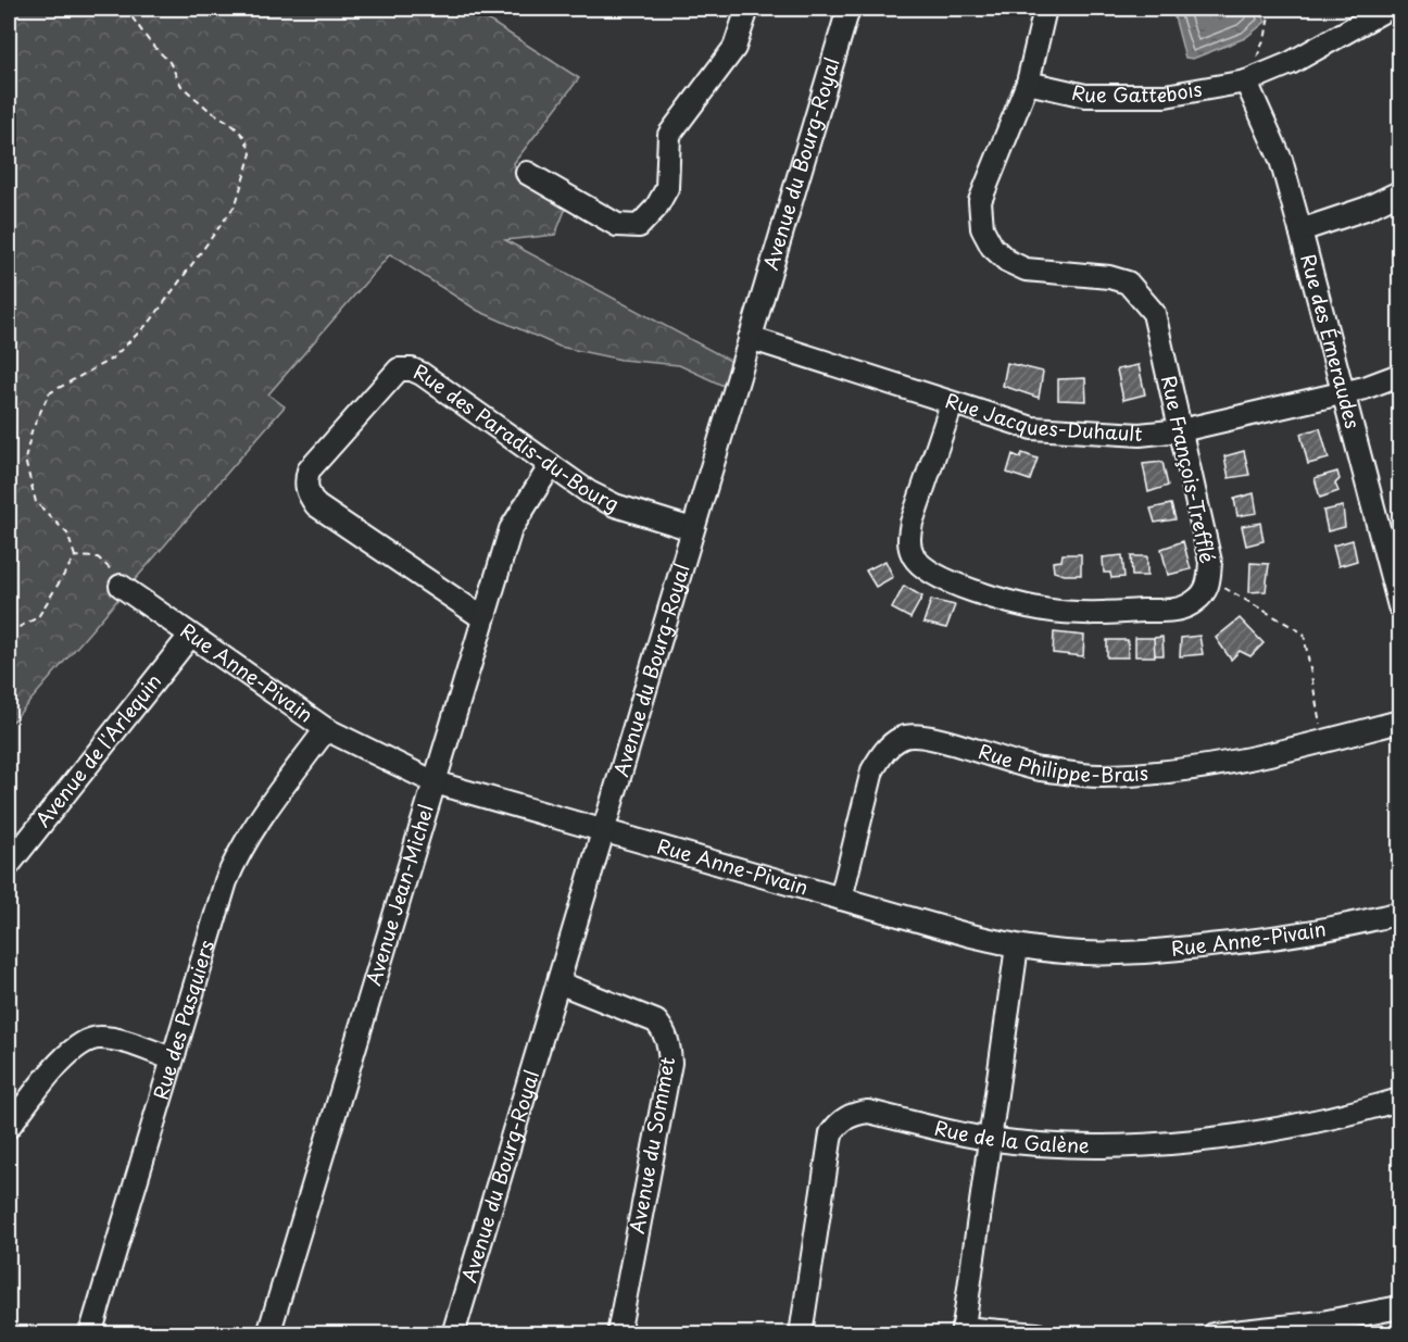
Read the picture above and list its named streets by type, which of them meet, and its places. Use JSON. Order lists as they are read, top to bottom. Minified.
{"streets":{"street":["Rue Gattebois","Avenue du Bourg-Royal","Rue des Émeraudes","Rue Jacques-Duhault","Rue des Paradis-du-Bourg","Rue François-Trefflé","Rue Anne-Pivain","Avenue de l'Arlequin","Rue Philippe-Brais","Avenue Jean-Michel","Rue des Pasquiers","Rue de la Galène","Avenue du Sommet"]},"crossings":[["Rue Gattebois","Rue des Émeraudes"],["Rue Gattebois","Rue François-Trefflé"],["Avenue du Bourg-Royal","Rue Jacques-Duhault"],["Avenue du Bourg-Royal","Rue des Paradis-du-Bourg"],["Avenue du Bourg-Royal","Rue Anne-Pivain"],["Avenue du Bourg-Royal","Avenue du Sommet"],["Rue des Émeraudes","Rue Jacques-Duhault"],["Rue Jacques-Duhault","Rue François-Trefflé"],["Rue des Paradis-du-Bourg","Avenue Jean-Michel"],["Rue Anne-Pivain","Avenue de l'Arlequin"],["Rue Anne-Pivain","Rue Philippe-Brais"],["Rue Anne-Pivain","Avenue Jean-Michel"],["Rue Anne-Pivain","Rue des Pasquiers"]]}
